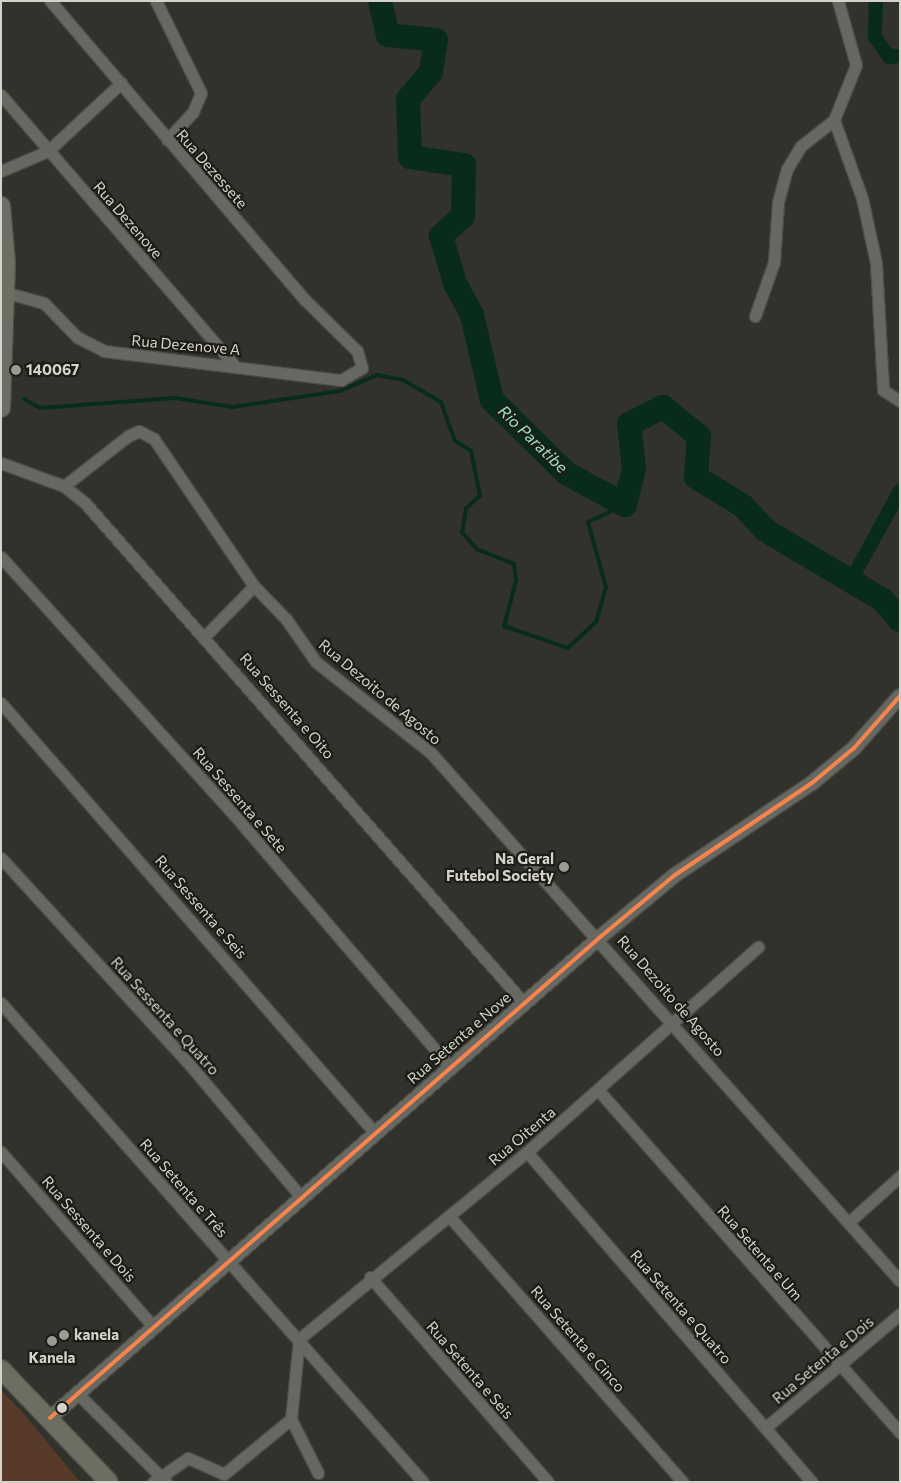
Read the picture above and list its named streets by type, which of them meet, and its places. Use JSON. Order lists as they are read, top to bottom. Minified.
{"streets":{"street":["Rua Dezessete","Rua Dezenove","Rua Dezenove A","Rua Dezoito de Agosto","Rua Sessenta e Oito","Rua Sessenta e Sete","Rua Sessenta e Seis","Rua Sessenta e Quatro","Rua Setenta e Nove","Rua Oitenta","Rua Setenta e Três","Rua Sessenta e Dois","Rua Setenta e Um","Rua Setenta e Quatro","Rua Setenta e Cinco","Rua Setenta e Dois","Rua Setenta e Seis"]},"crossings":[["Rua Dezessete","Rua Dezenove A"],["Rua Dezenove","Rua Dezenove A"],["Rua Dezoito de Agosto","Rua Sessenta e Oito"],["Rua Dezoito de Agosto","Rua Setenta e Nove"],["Rua Dezoito de Agosto","Rua Oitenta"],["Rua Sessenta e Oito","Rua Setenta e Nove"],["Rua Sessenta e Sete","Rua Setenta e Nove"],["Rua Sessenta e Seis","Rua Setenta e Nove"],["Rua Sessenta e Quatro","Rua Setenta e Nove"],["Rua Setenta e Nove","Rua Setenta e Três"],["Rua Setenta e Nove","Rua Sessenta e Dois"],["Rua Oitenta","Rua Setenta e Três"],["Rua Oitenta","Rua Setenta e Um"],["Rua Oitenta","Rua Setenta e Quatro"],["Rua Oitenta","Rua Setenta e Cinco"],["Rua Oitenta","Rua Setenta e Seis"],["Rua Setenta e Um","Rua Setenta e Dois"],["Rua Setenta e Quatro","Rua Setenta e Dois"]],"water":["Rio Paratibe"],"places":["140067","Na Geral Futebol Society","kanela","Kanela"]}
